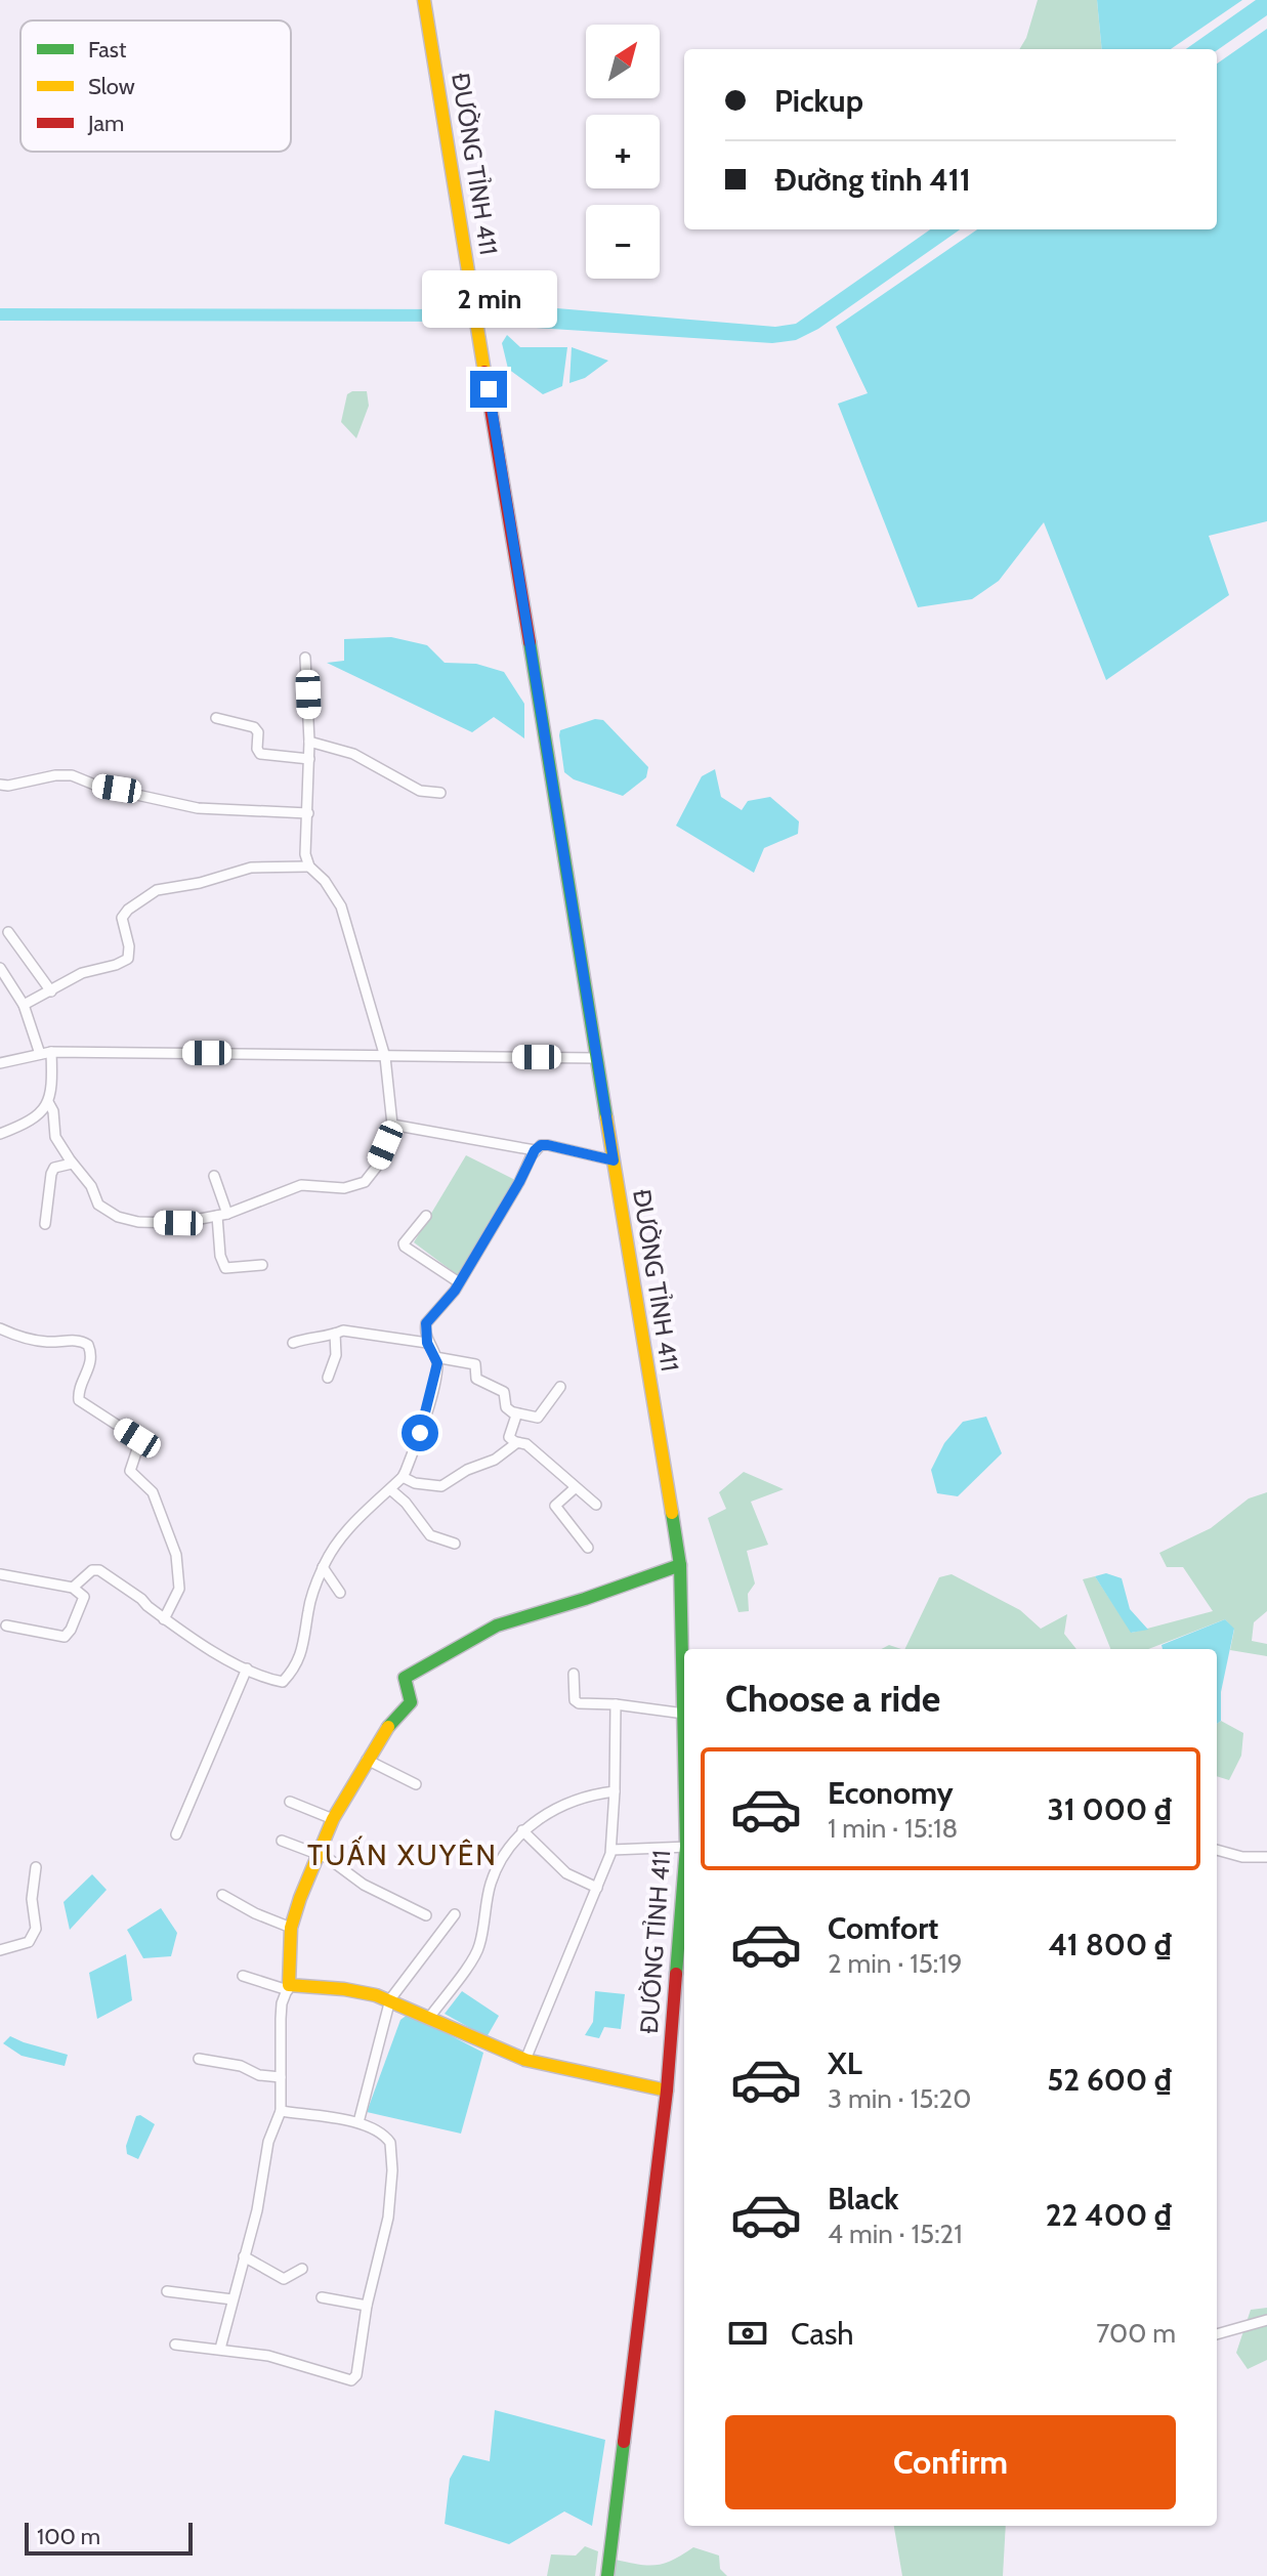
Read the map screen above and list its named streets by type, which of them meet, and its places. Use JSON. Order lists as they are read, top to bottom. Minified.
{"streets":{"main road":["ĐƯỜNG TỈNH 411"]},"districts":["TUẤN XUYÊN"],"legend":["Fast","Slow","Jam"],"scale_bar":"100 m","north":"top right","page":{"map_buttons":["+","−"],"banner":["Pickup","Đường tỉnh 411"],"bubble":"2 min","heading":"Choose a ride","list":[{"name":"Economy","note":"1 min · 15:18","value":"31 000 ₫"},{"name":"Comfort","note":"2 min · 15:19","value":"41 800 ₫"},{"name":"XL","note":"3 min · 15:20","value":"52 600 ₫"},{"name":"Black","note":"4 min · 15:21","value":"22 400 ₫"}],"pay":["Cash","700 m"],"buttons":"Confirm","scale":"100 m"}}
